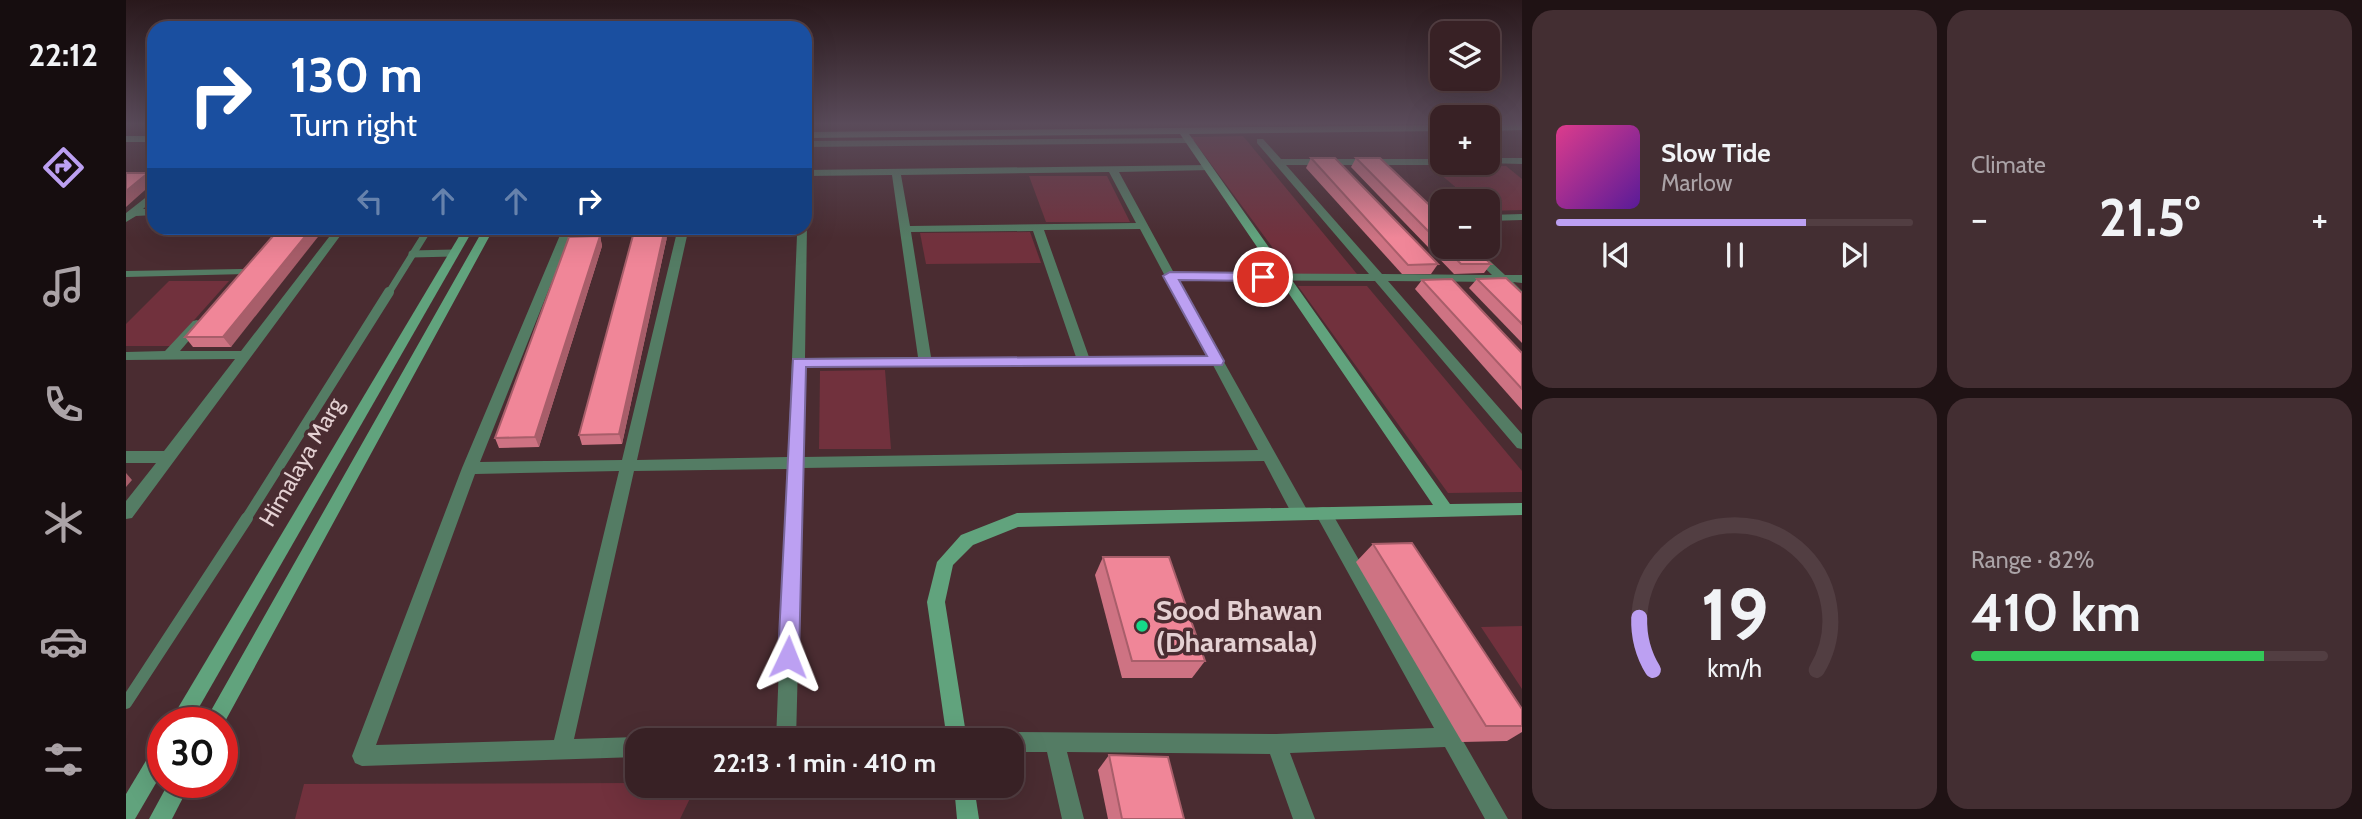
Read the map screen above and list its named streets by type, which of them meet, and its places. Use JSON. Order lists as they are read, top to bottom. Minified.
{"streets":{"main road":["Himalaya Marg"]},"places":["Sood Bhawan (Dharamsala)"],"page":{"tabs":"22:12","tile":["Climate",["Range · 82%","410 km"]],"map_buttons":["+","−"],"turn":["130 m","Turn right"],"song":["Slow Tide","Marlow"],"heat":["−","21.5°","+"],"limit":"30","trip":"22:13 · 1 min · 410 m","gauge":["19","km/h"]}}
